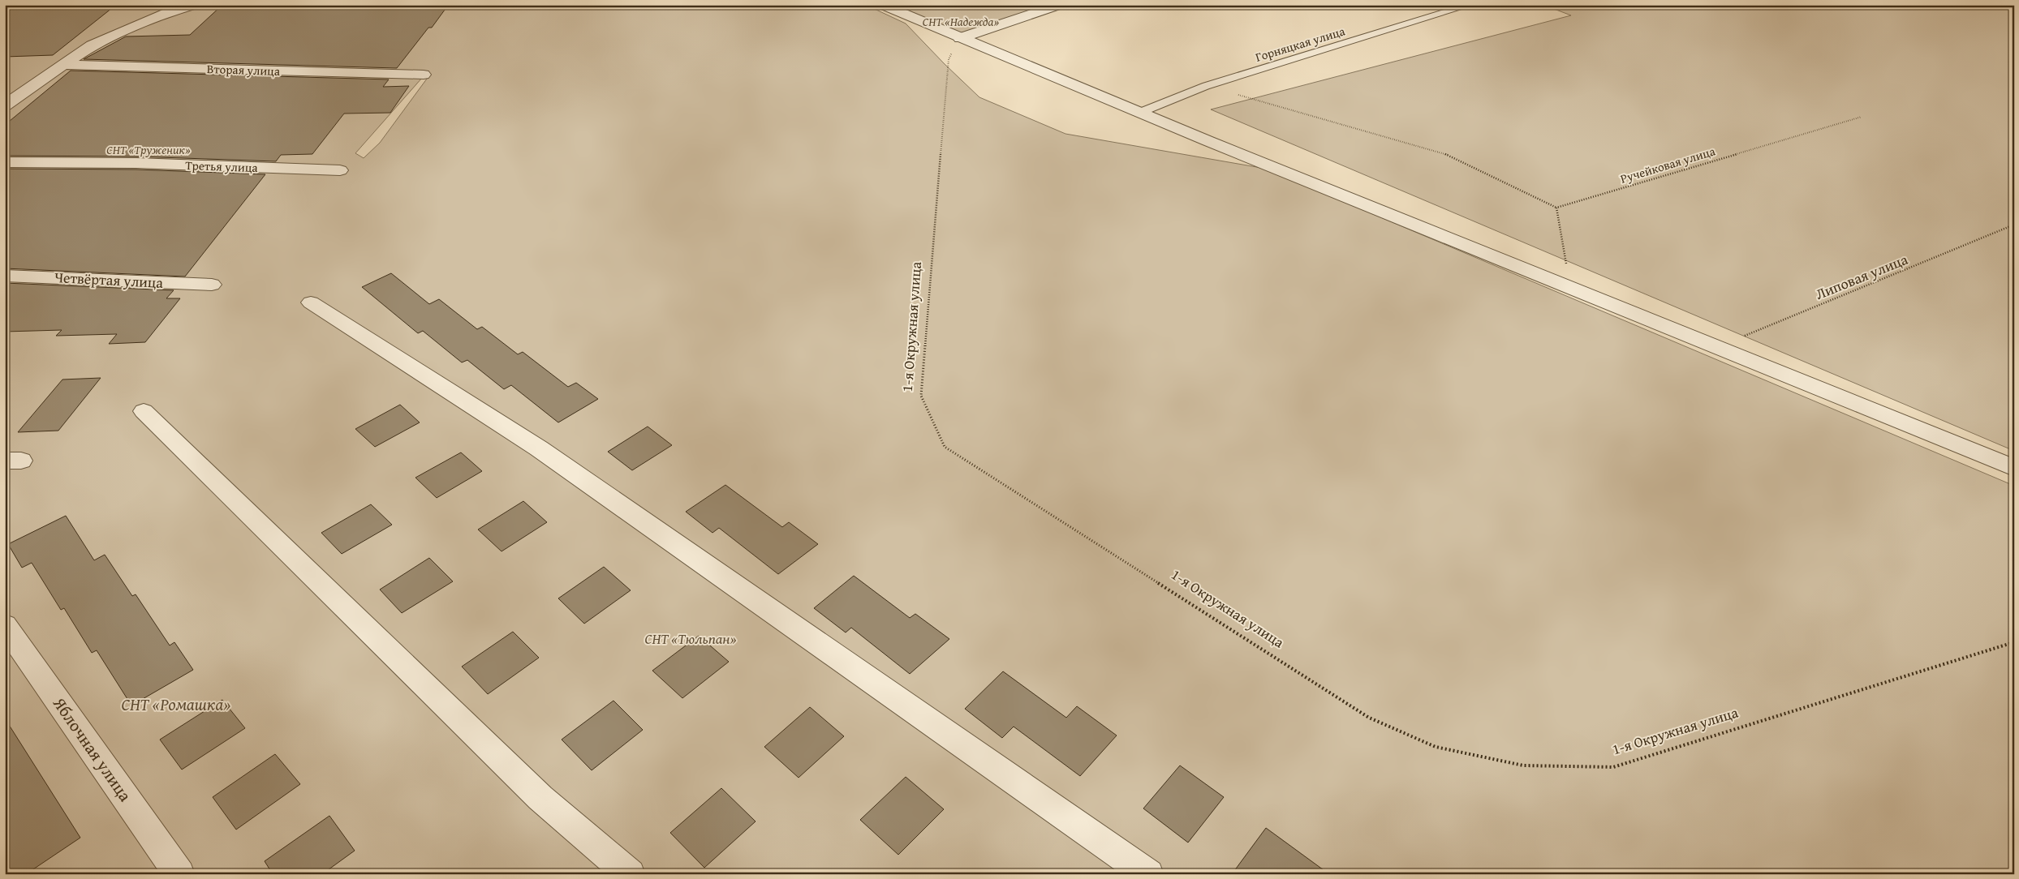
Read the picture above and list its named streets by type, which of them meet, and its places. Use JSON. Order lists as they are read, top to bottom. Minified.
{"streets":{"street":["Вторая улица","Третья улица","Четвёртая улица","Яблочная улица"],"lane":["Горняцкая улица"],"path":["Ручейковая улица","Липовая улица","1-я Окружная улица"]},"parks":["СНТ «Надежда»","СНТ «Труженик»","СНТ «Тюльпан»","СНТ «Ромашка»"]}
